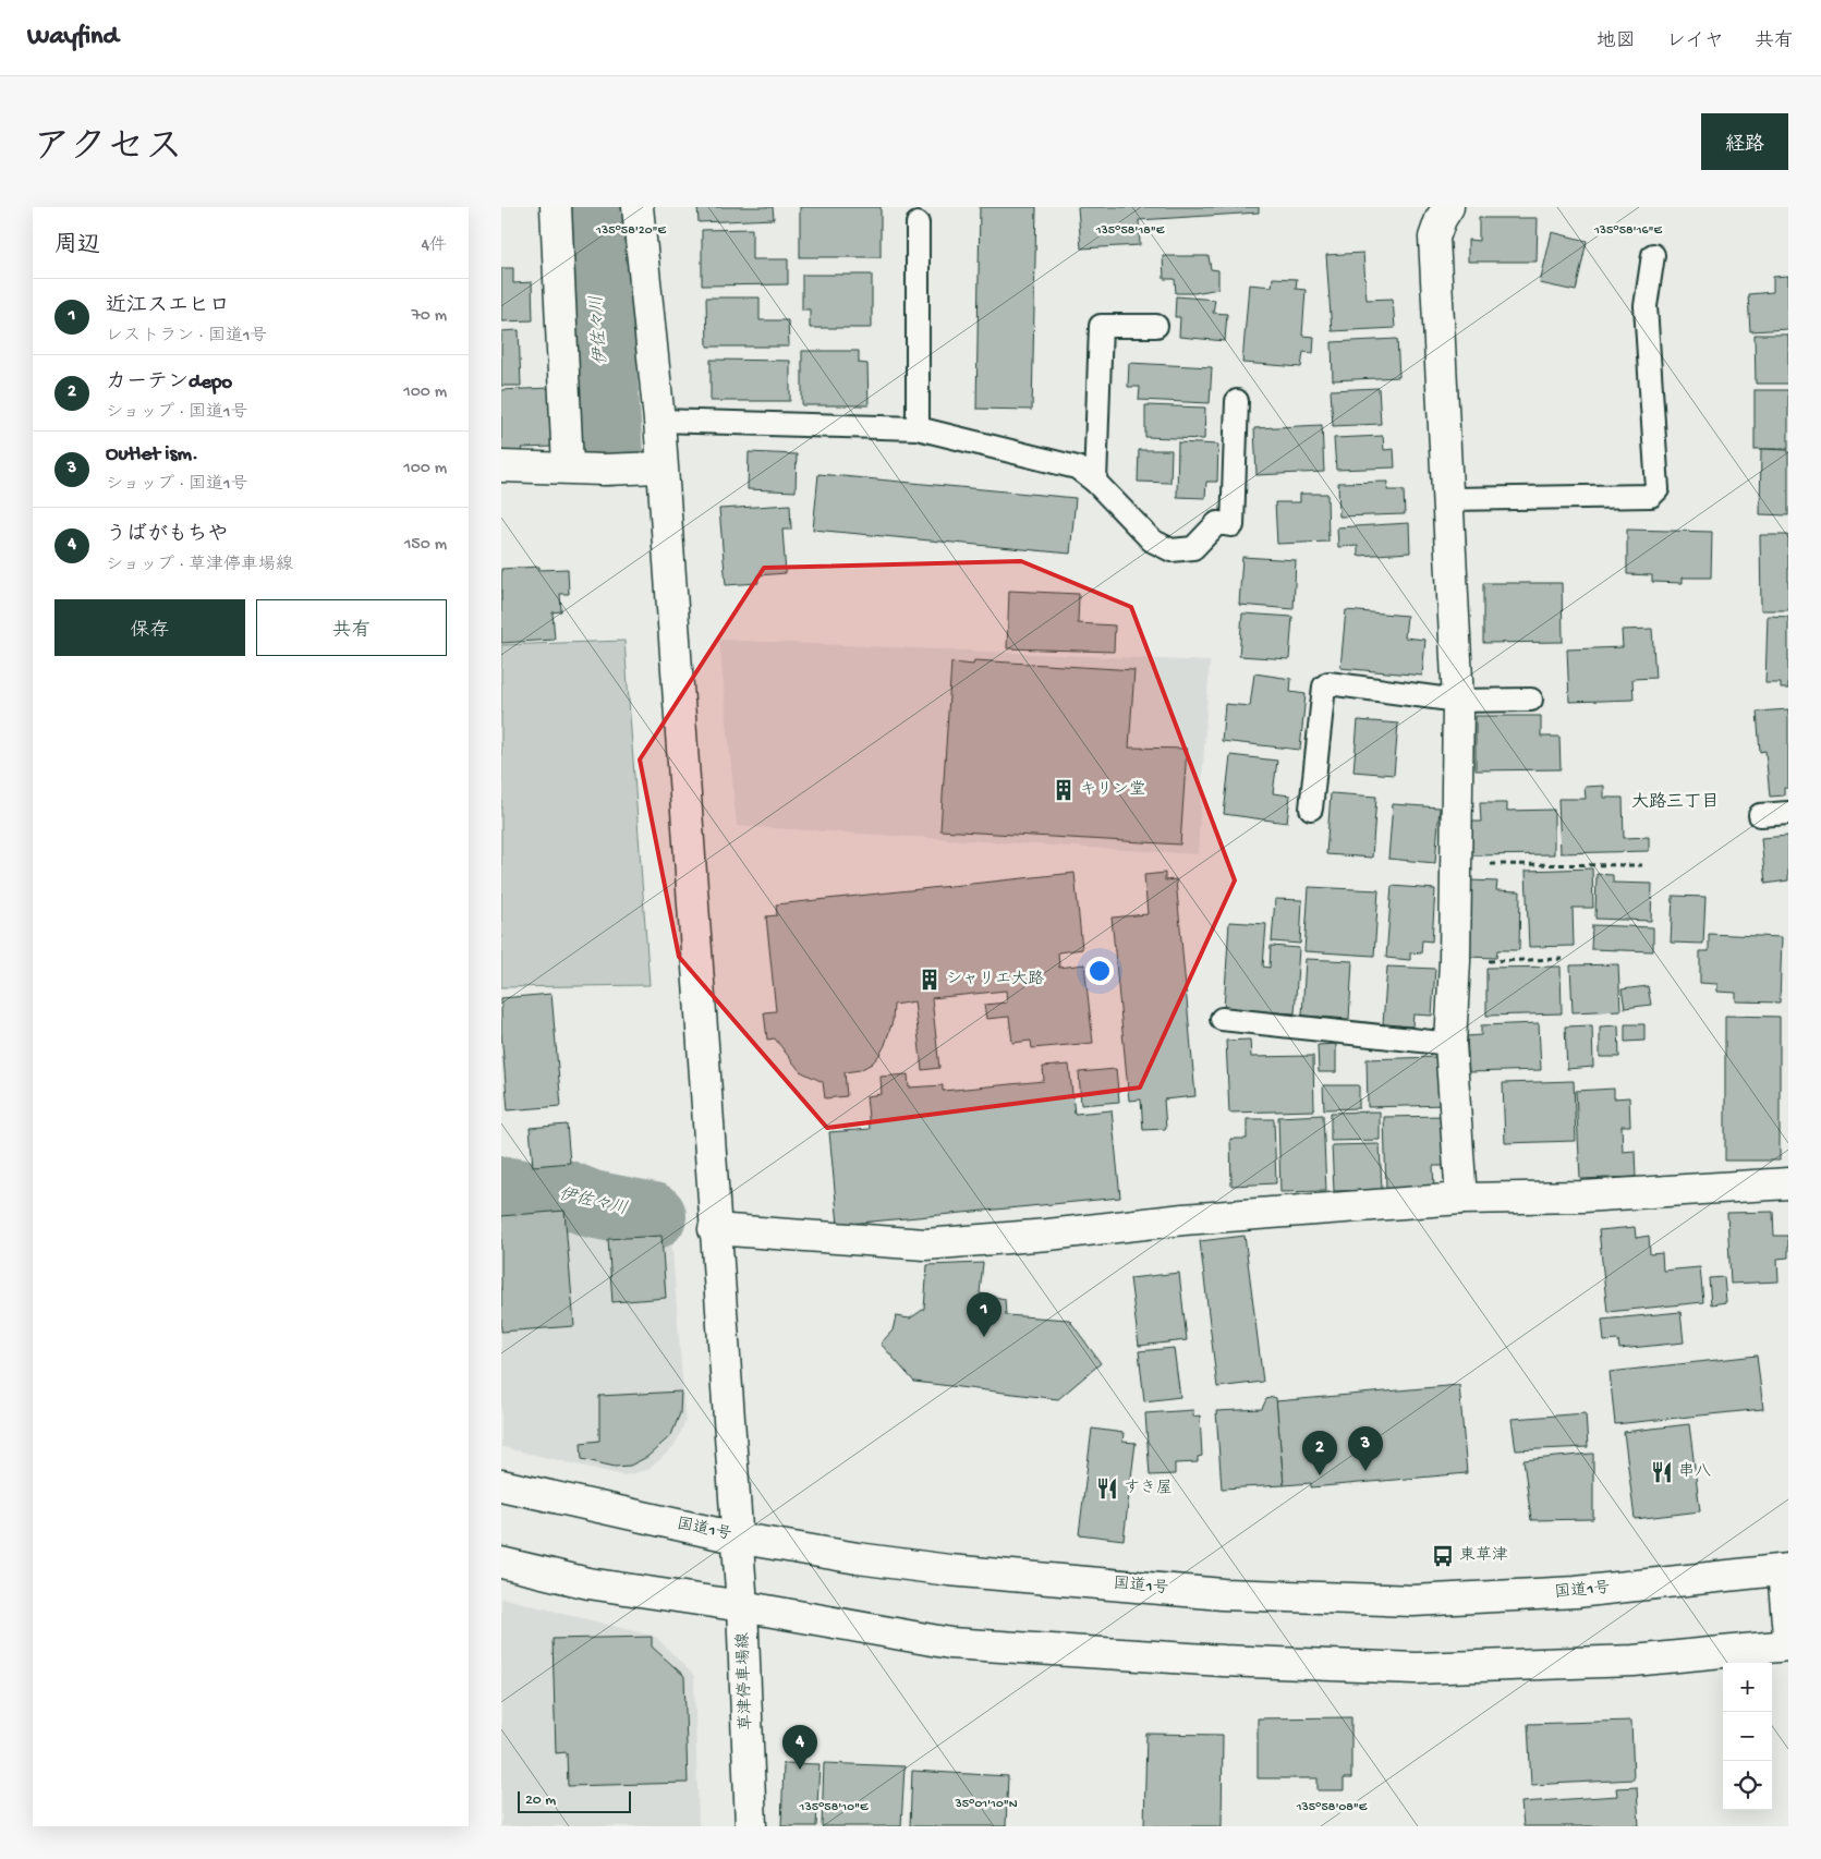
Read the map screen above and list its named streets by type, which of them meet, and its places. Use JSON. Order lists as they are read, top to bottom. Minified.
{"streets":{"main road":["国道1号","草津停車場線"]},"crossings":[["国道1号","草津停車場線"]],"districts":["大路三丁目"],"water":["伊佐々川"],"places":{"building":["キリン堂","シャリエ大路"],"restaurant":["串八","すき屋"],"bus stop":["東草津"]},"scale_bar":"20 m","page":{"header":"Wayfind","nav":["地図","レイヤ","共有"],"title":"アクセス","buttons":["経路",["保存","共有"]],"heading":["周辺","4件"],"list":[{"mark":"1","name":"近江スエヒロ","note":"レストラン · 国道1号","value":"70 m"},{"mark":"2","name":"カーテンdepo","note":"ショップ · 国道1号","value":"100 m"},{"mark":"3","name":"Outlet ism.","note":"ショップ · 国道1号","value":"100 m"},{"mark":"4","name":"うばがもちや","note":"ショップ · 草津停車場線","value":"150 m"}],"pins":["1","3","2","4"],"map_buttons":["+","−"],"scale":"20 m"},"coordinates":["135°58'20\"E","135°58'18\"E","135°58'16\"E","35°01'10\"N","135°58'10\"E","135°58'08\"E"]}
